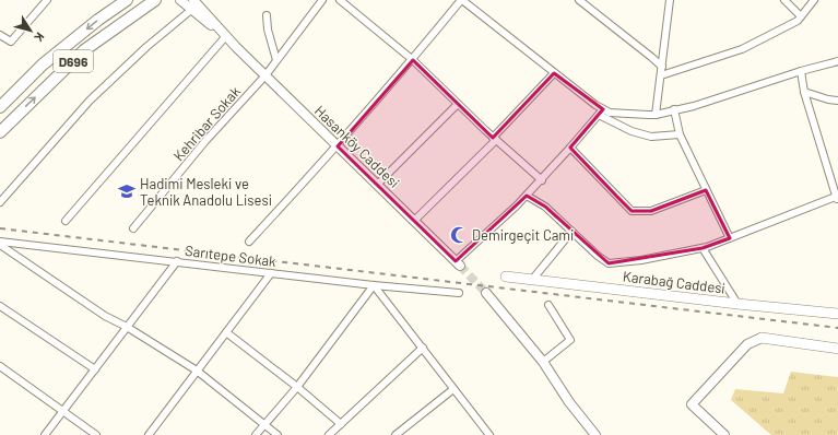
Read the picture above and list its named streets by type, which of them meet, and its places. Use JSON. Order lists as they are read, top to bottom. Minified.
{"streets":{"highway":["D696"],"main road":["Karabağ Caddesi"],"street":["Kehribar Sokak","Hasanköy Caddesi","Sarıtepe Sokak"]},"crossings":[["Kehribar Sokak","Hasanköy Caddesi"]],"places":{"school or university":["Hadimi Mesleki ve Teknik Anadolu Lisesi"],"mosque":["Demirgeçit Cami"]},"north":"bottom right"}
